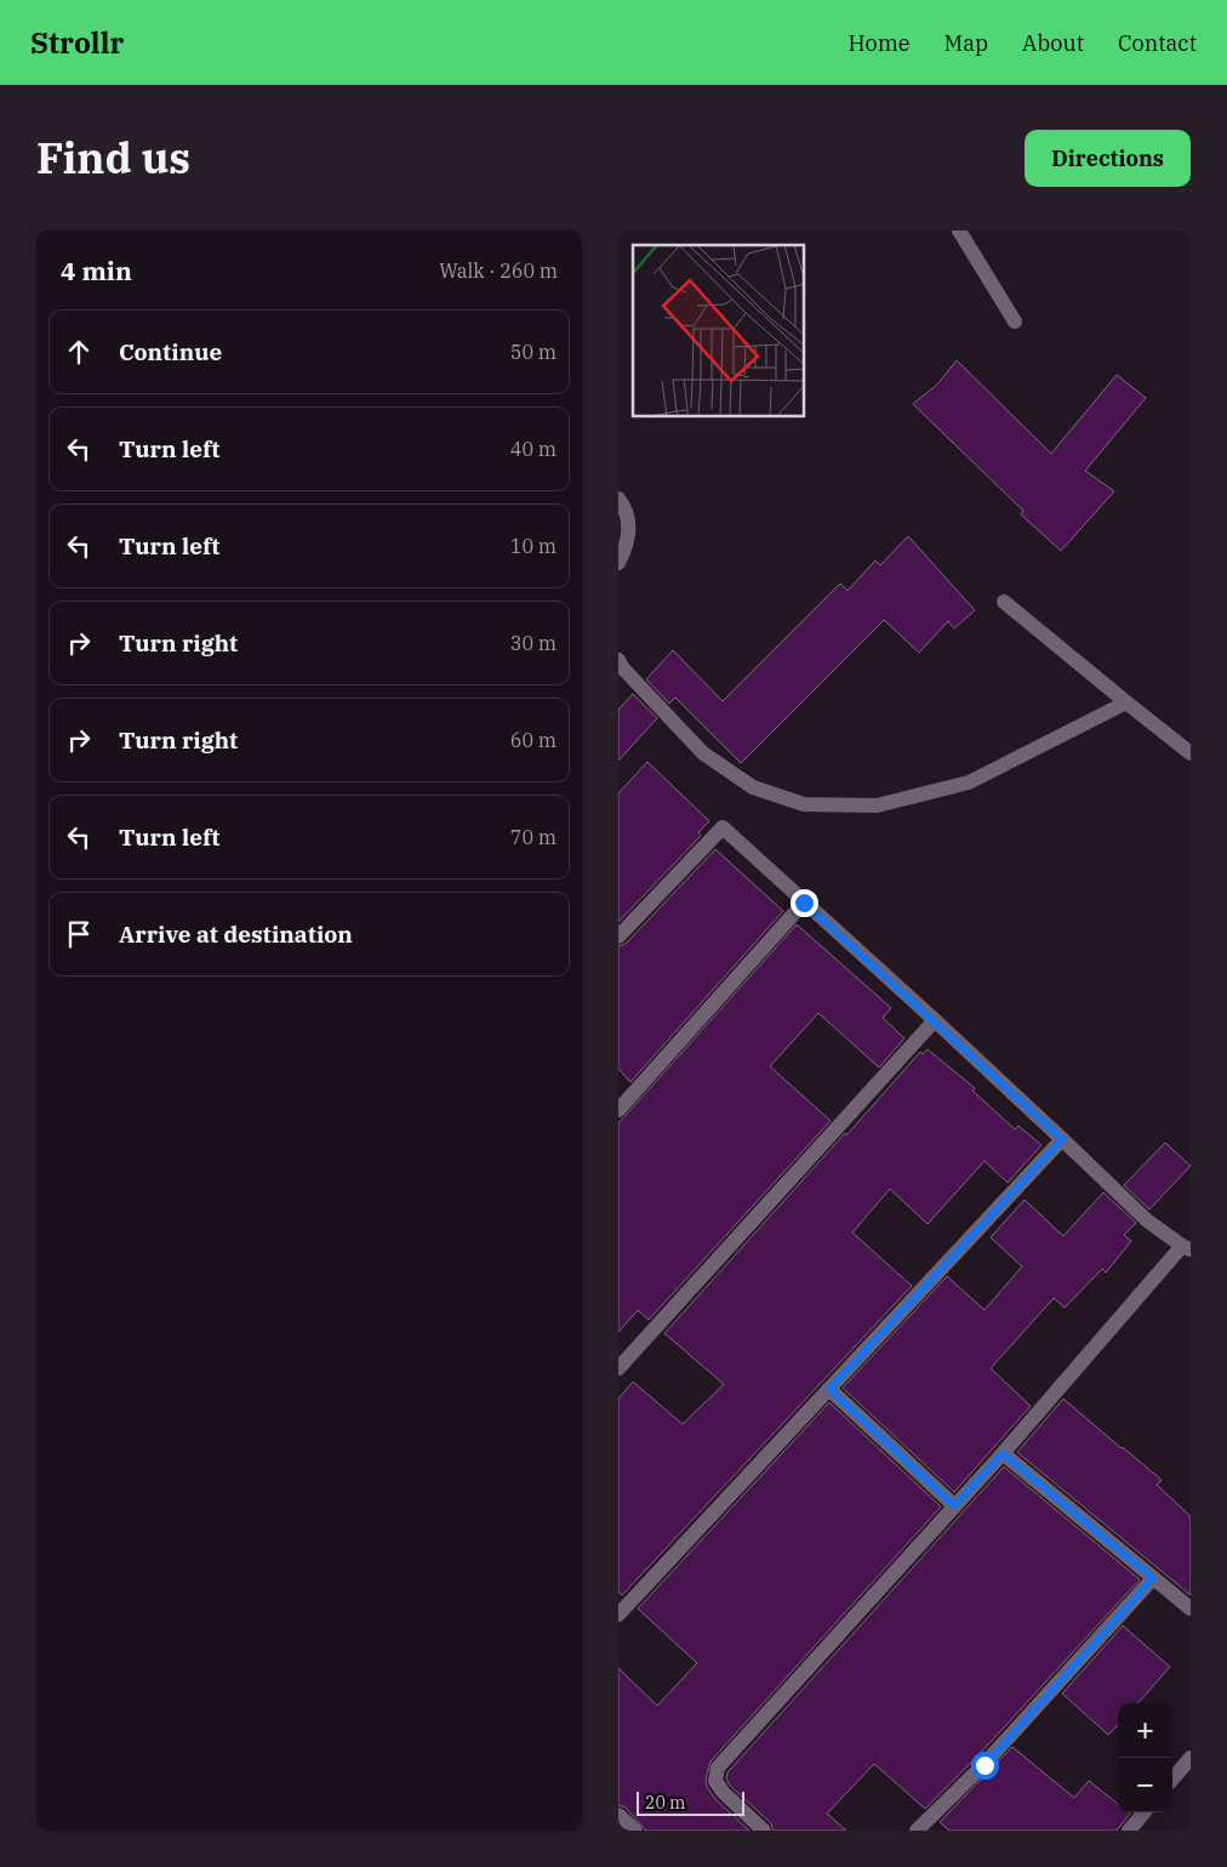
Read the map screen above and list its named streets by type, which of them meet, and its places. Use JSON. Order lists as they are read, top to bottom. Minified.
{"scale_bar":"20 m","page":{"header":"Strollr","nav":["Home","Map","About","Contact"],"title":"Find us","buttons":"Directions","heading":["4 min","Walk · 260 m"],"list":[["Continue","50 m"],["Turn left","40 m"],["Turn left","10 m"],["Turn right","30 m"],["Turn right","60 m"],["Turn left","70 m"],"Arrive at destination"],"map_buttons":["+","−"],"scale":"20 m"}}
